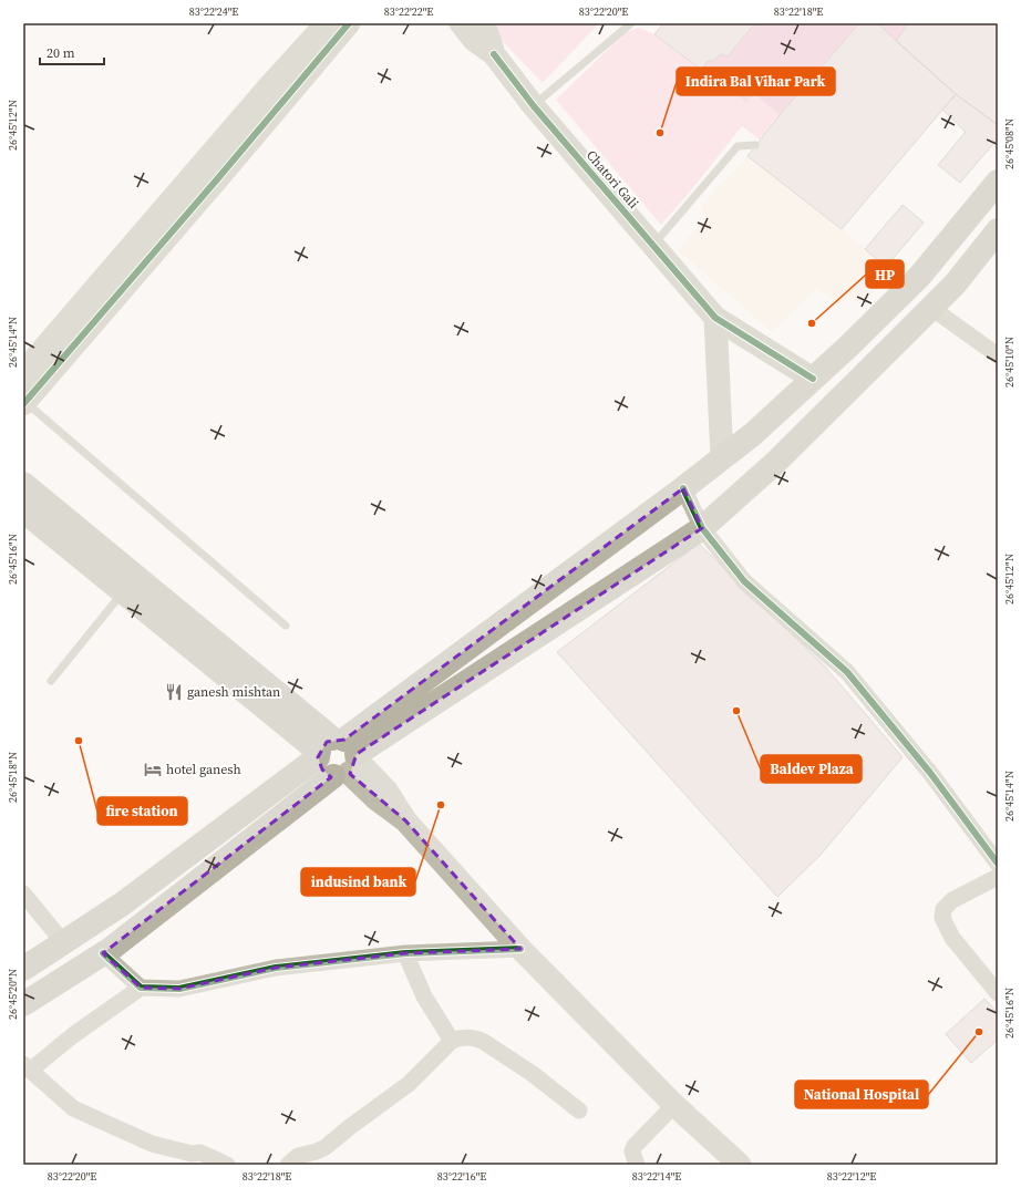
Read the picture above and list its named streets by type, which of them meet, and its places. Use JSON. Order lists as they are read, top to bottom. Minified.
{"streets":{"street":["Chatori Gali"]},"places":{"other":["Indira Bal Vihar Park","HP","Baldev Plaza","fire station","indusind bank","National Hospital"],"restaurant":["ganesh mishtan"],"hotel":["hotel ganesh"]},"scale_bar":"20 m","coordinates":["83°22'24\"E","83°22'22\"E","83°22'20\"E","83°22'18\"E","26°45'12\"N","26°45'08\"N","26°45'14\"N","26°45'10\"N","26°45'16\"N","26°45'18\"N","26°45'20\"N","83°22'16\"E","83°22'14\"E","83°22'12\"E"]}
